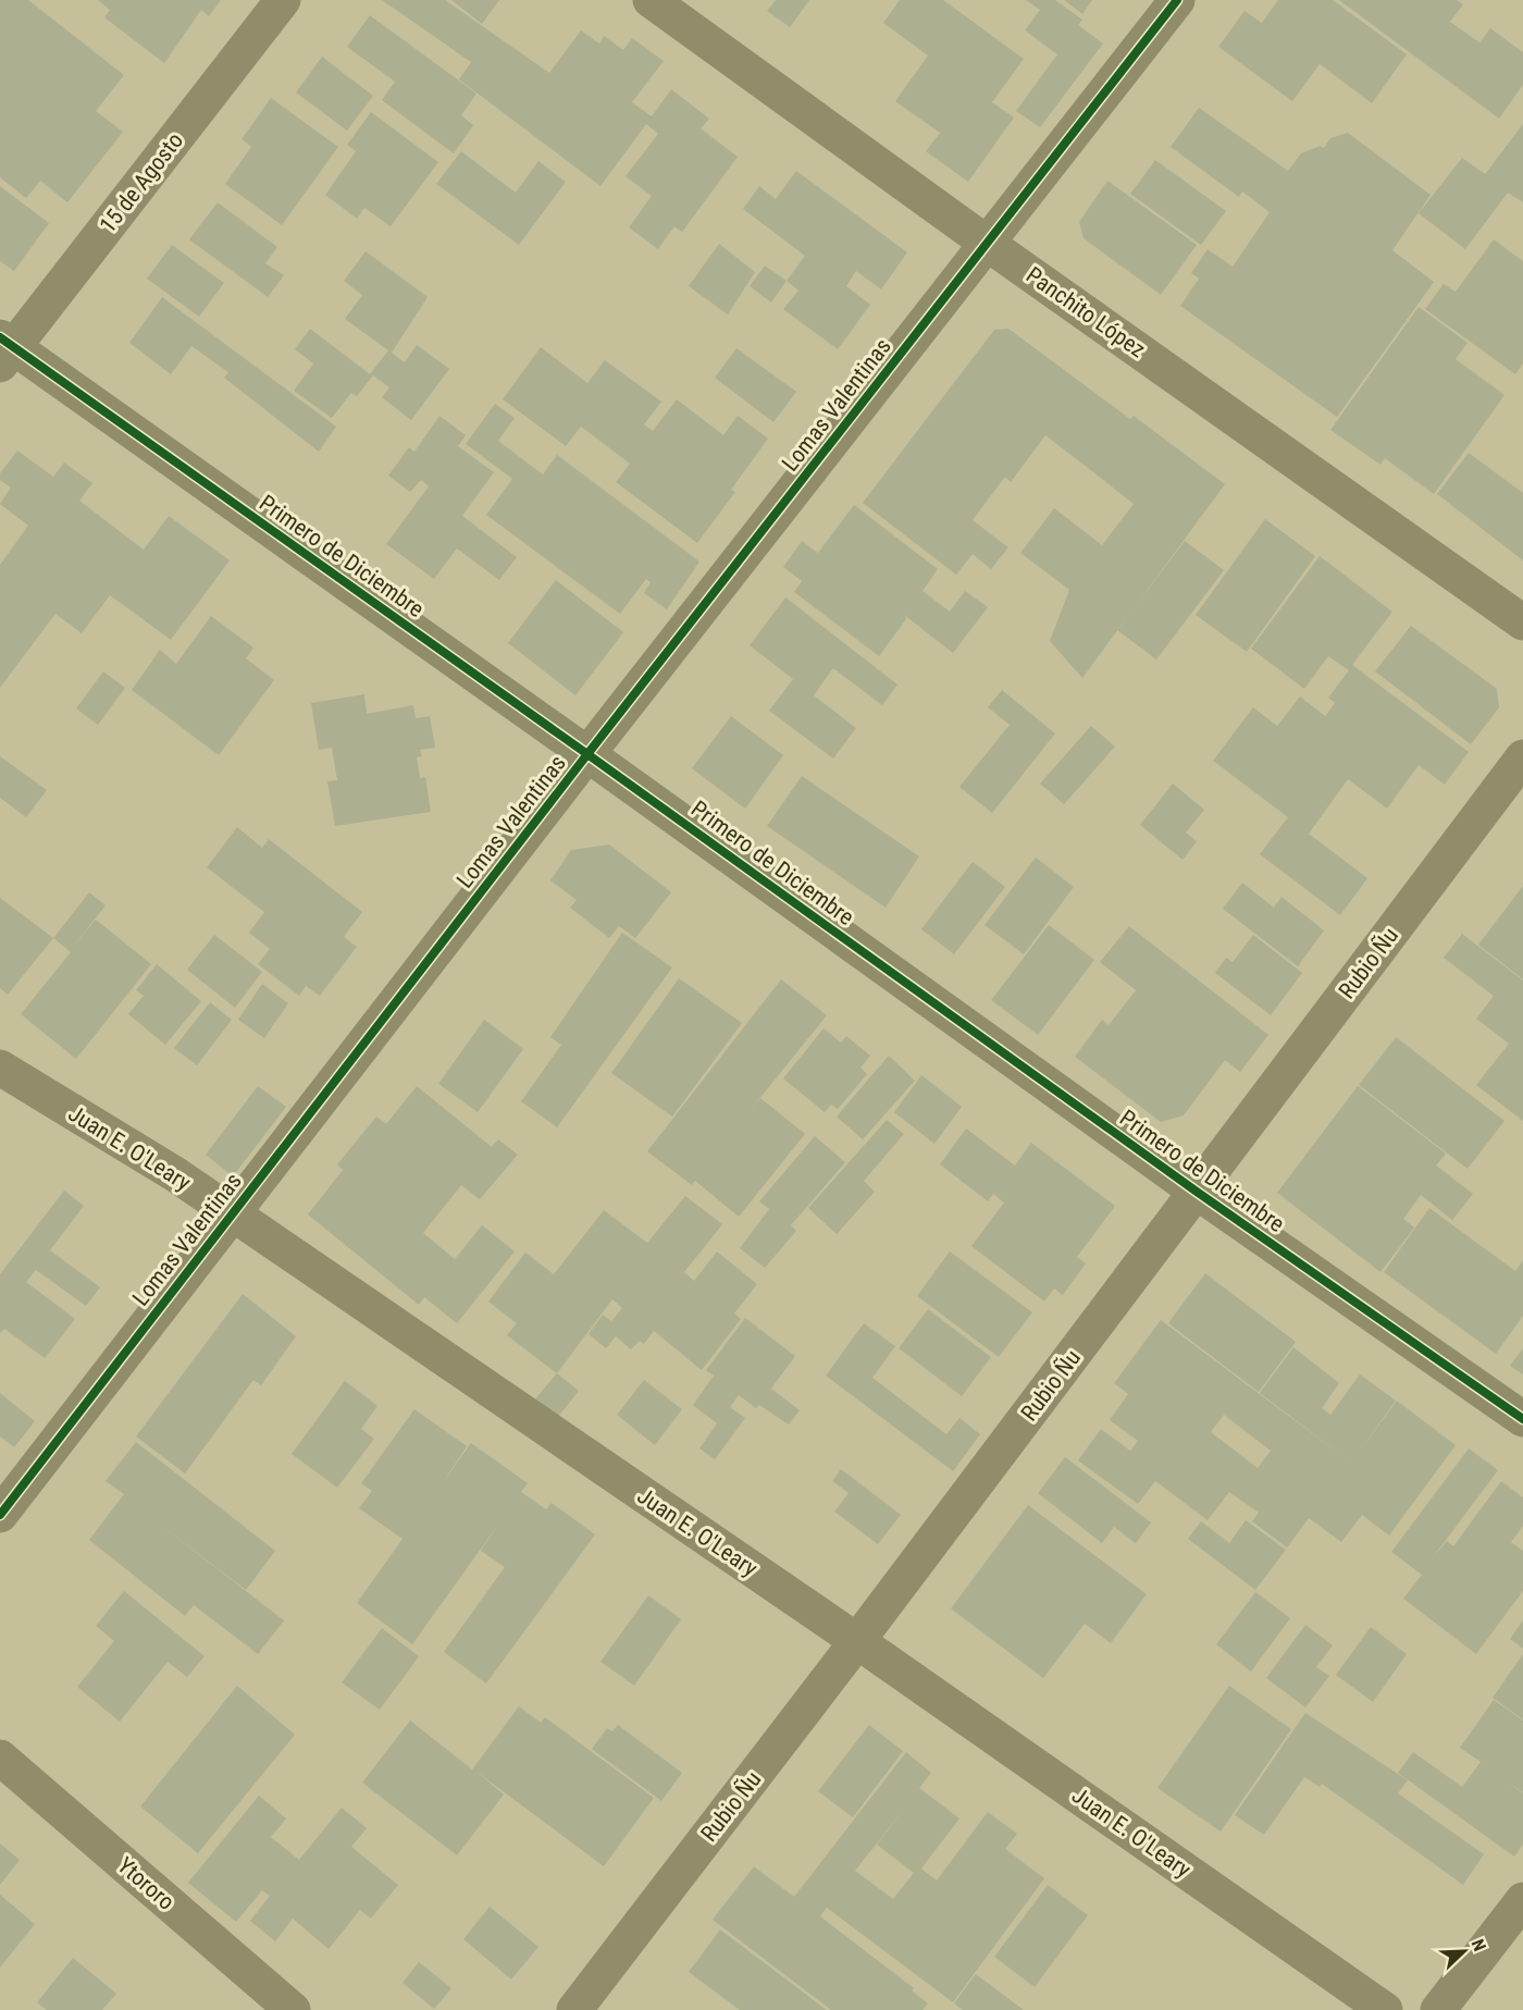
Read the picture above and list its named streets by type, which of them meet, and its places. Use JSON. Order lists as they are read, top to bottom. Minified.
{"streets":{"street":["15 de Agosto","Panchito López","Lomas Valentinas","Primero de Diciembre","Rubio Ñu","Juan E. O'Leary","Ytororo"]},"crossings":[["15 de Agosto","Primero de Diciembre"],["Panchito López","Lomas Valentinas"],["Lomas Valentinas","Primero de Diciembre"],["Lomas Valentinas","Juan E. O'Leary"],["Primero de Diciembre","Rubio Ñu"],["Rubio Ñu","Juan E. O'Leary"]],"north":"top right"}
